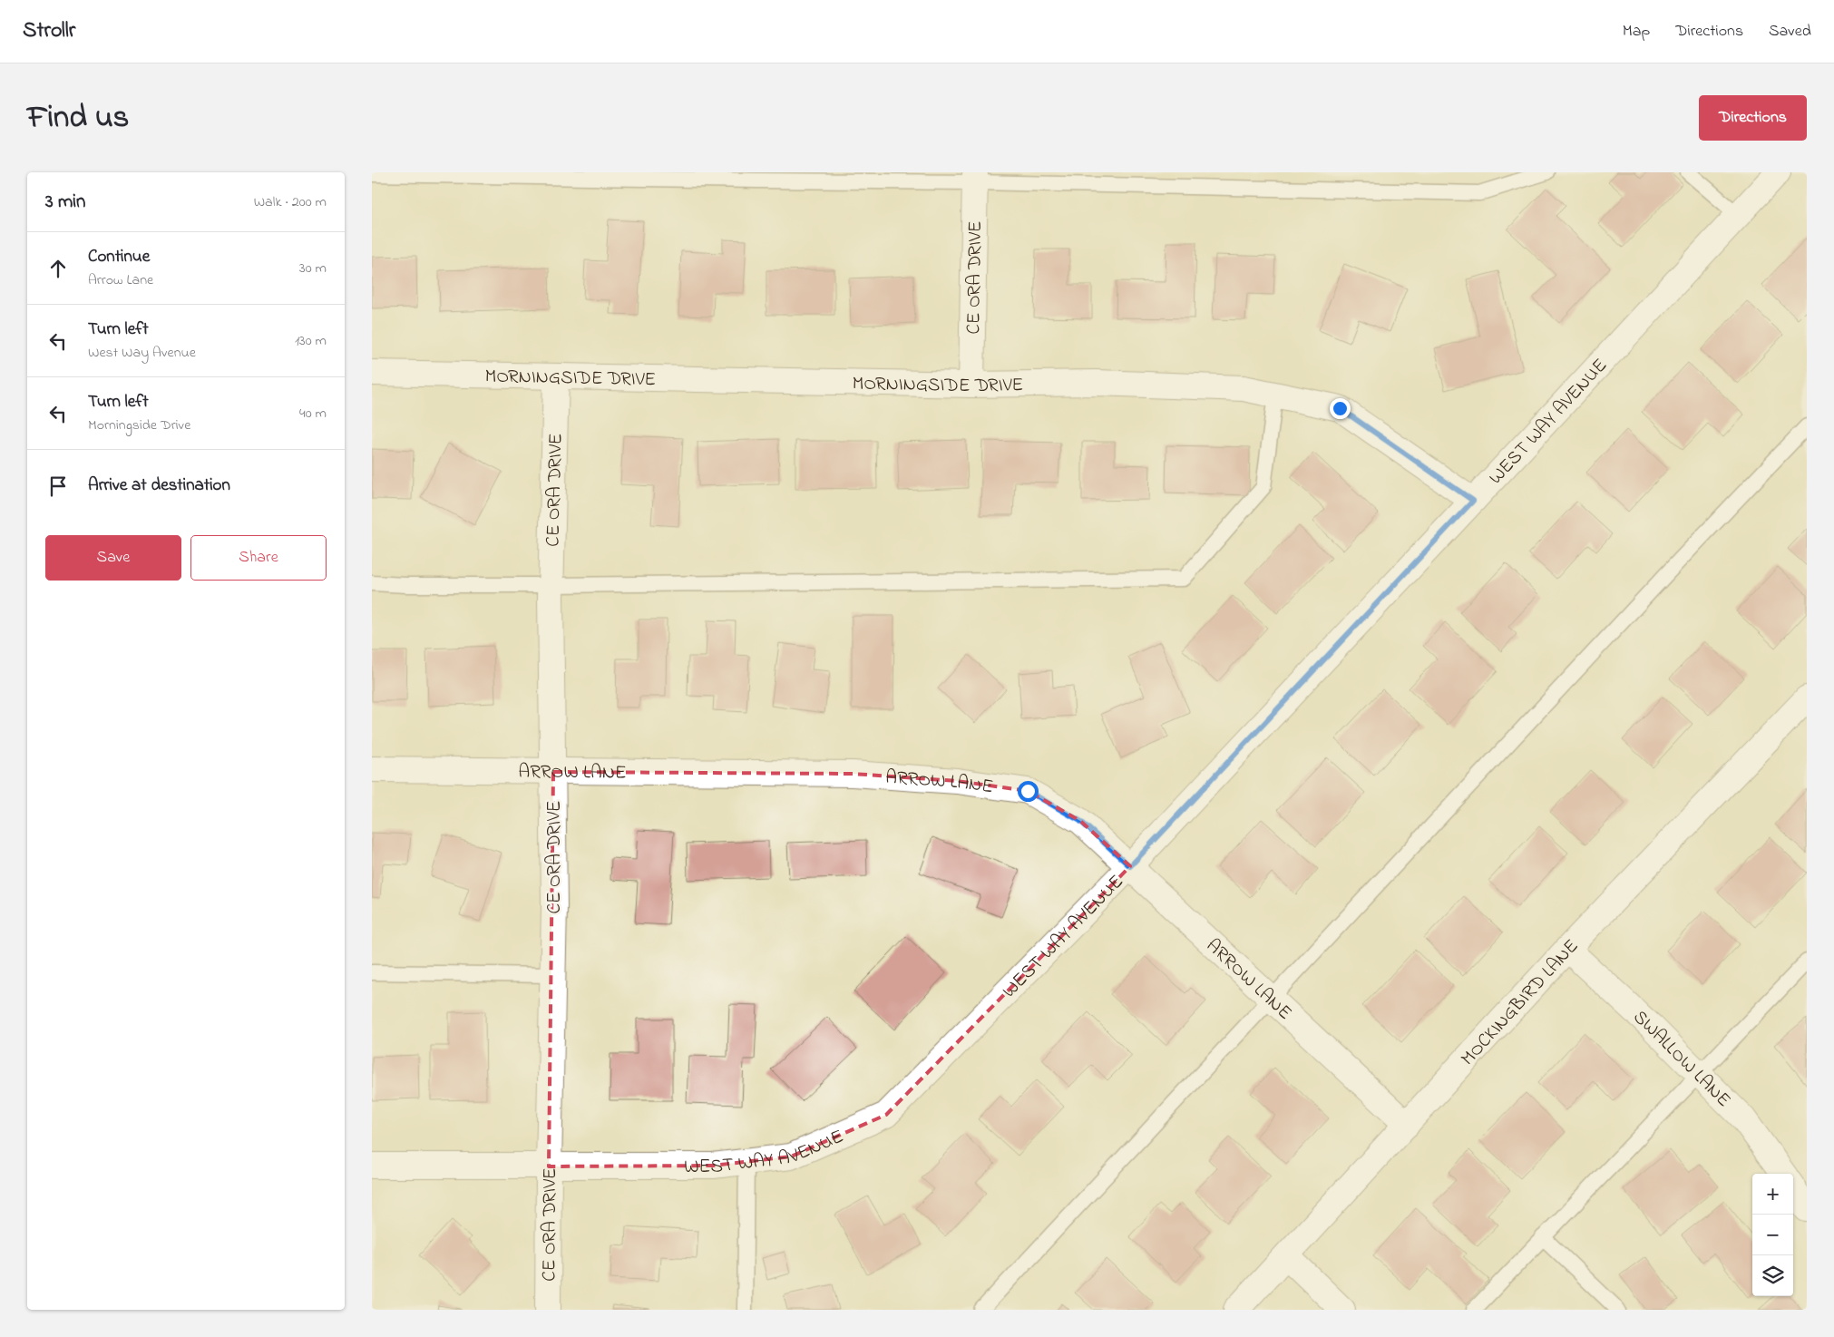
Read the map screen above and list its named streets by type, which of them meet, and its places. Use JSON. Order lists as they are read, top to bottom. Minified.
{"streets":{"street":["CE ORA DRIVE","MORNINGSIDE DRIVE","WEST WAY AVENUE","ARROW LANE","MOCKINGBIRD LANE","SWALLOW LANE"]},"crossings":[["CE ORA DRIVE","MORNINGSIDE DRIVE"],["CE ORA DRIVE","WEST WAY AVENUE"],["CE ORA DRIVE","ARROW LANE"],["MORNINGSIDE DRIVE","WEST WAY AVENUE"],["WEST WAY AVENUE","ARROW LANE"],["ARROW LANE","MOCKINGBIRD LANE"],["MOCKINGBIRD LANE","SWALLOW LANE"]],"page":{"header":"Strollr","nav":["Map","Directions","Saved"],"title":"Find us","buttons":["Directions",["Save","Share"]],"heading":["3 min","Walk · 200 m"],"list":[["Continue","Arrow Lane","30 m"],["Turn left","West Way Avenue","130 m"],["Turn left","Morningside Drive","40 m"],"Arrive at destination"],"map_buttons":["+","−"]}}
